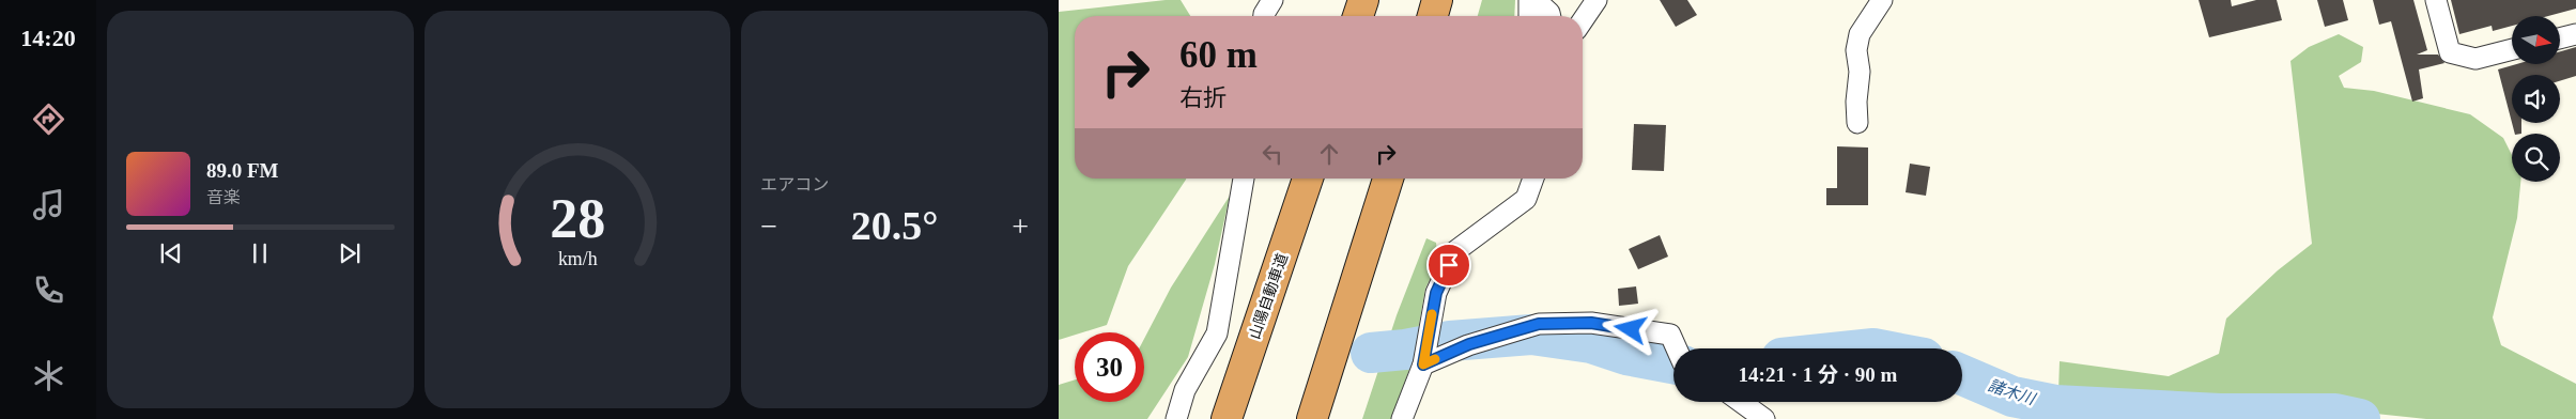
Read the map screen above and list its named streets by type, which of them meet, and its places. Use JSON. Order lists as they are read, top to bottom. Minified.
{"streets":{"highway":["山陽自動車道"]},"water":["諸木川"],"north":"right","page":{"tabs":"14:20","tile":"エアコン","turn":["60 m","右折"],"song":["89.0 FM","音楽"],"heat":["−","20.5°","+"],"limit":"30","trip":"14:21 · 1 分 · 90 m","gauge":["28","km/h"]}}
